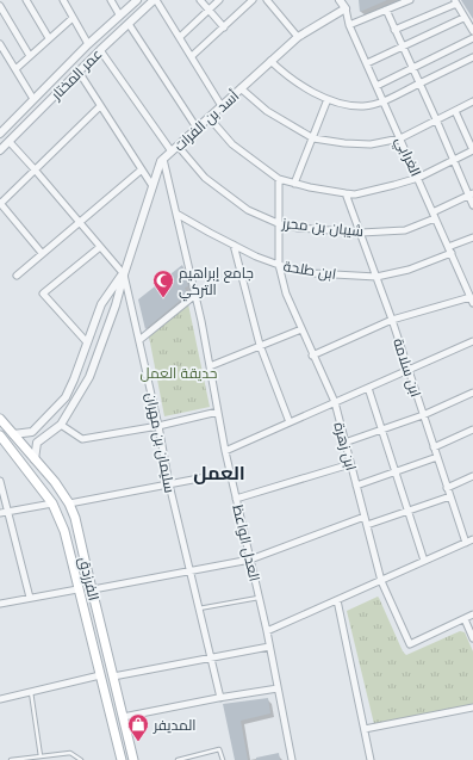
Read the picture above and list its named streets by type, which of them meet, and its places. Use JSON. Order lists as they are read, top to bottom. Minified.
{"streets":{"main road":["الفرزدق"],"street":["عمر المختار","أسد بن الفرات","الغرابي","شيبان بن محرز","ابن طلحة","ابن سلامة","سليمان بن مهران","ابن زهرة","العدل الواعظ"]},"crossings":[["عمر المختار","سليمان بن مهران"],["أسد بن الفرات","الغرابي"],["أسد بن الفرات","شيبان بن محرز"],["أسد بن الفرات","سليمان بن مهران"],["أسد بن الفرات","العدل الواعظ"],["أسد بن الفرات","الفرزدق"],["الغرابي","شيبان بن محرز"],["الغرابي","ابن طلحة"],["شيبان بن محرز","ابن سلامة"],["شيبان بن محرز","ابن زهرة"],["ابن طلحة","ابن سلامة"],["ابن طلحة","ابن زهرة"],["ابن طلحة","العدل الواعظ"]],"districts":["العمل"],"parks":["حديقة العمل"],"places":{"mosque":["جامع إبراهيم التركي"],"shop":["المديفر"]}}
